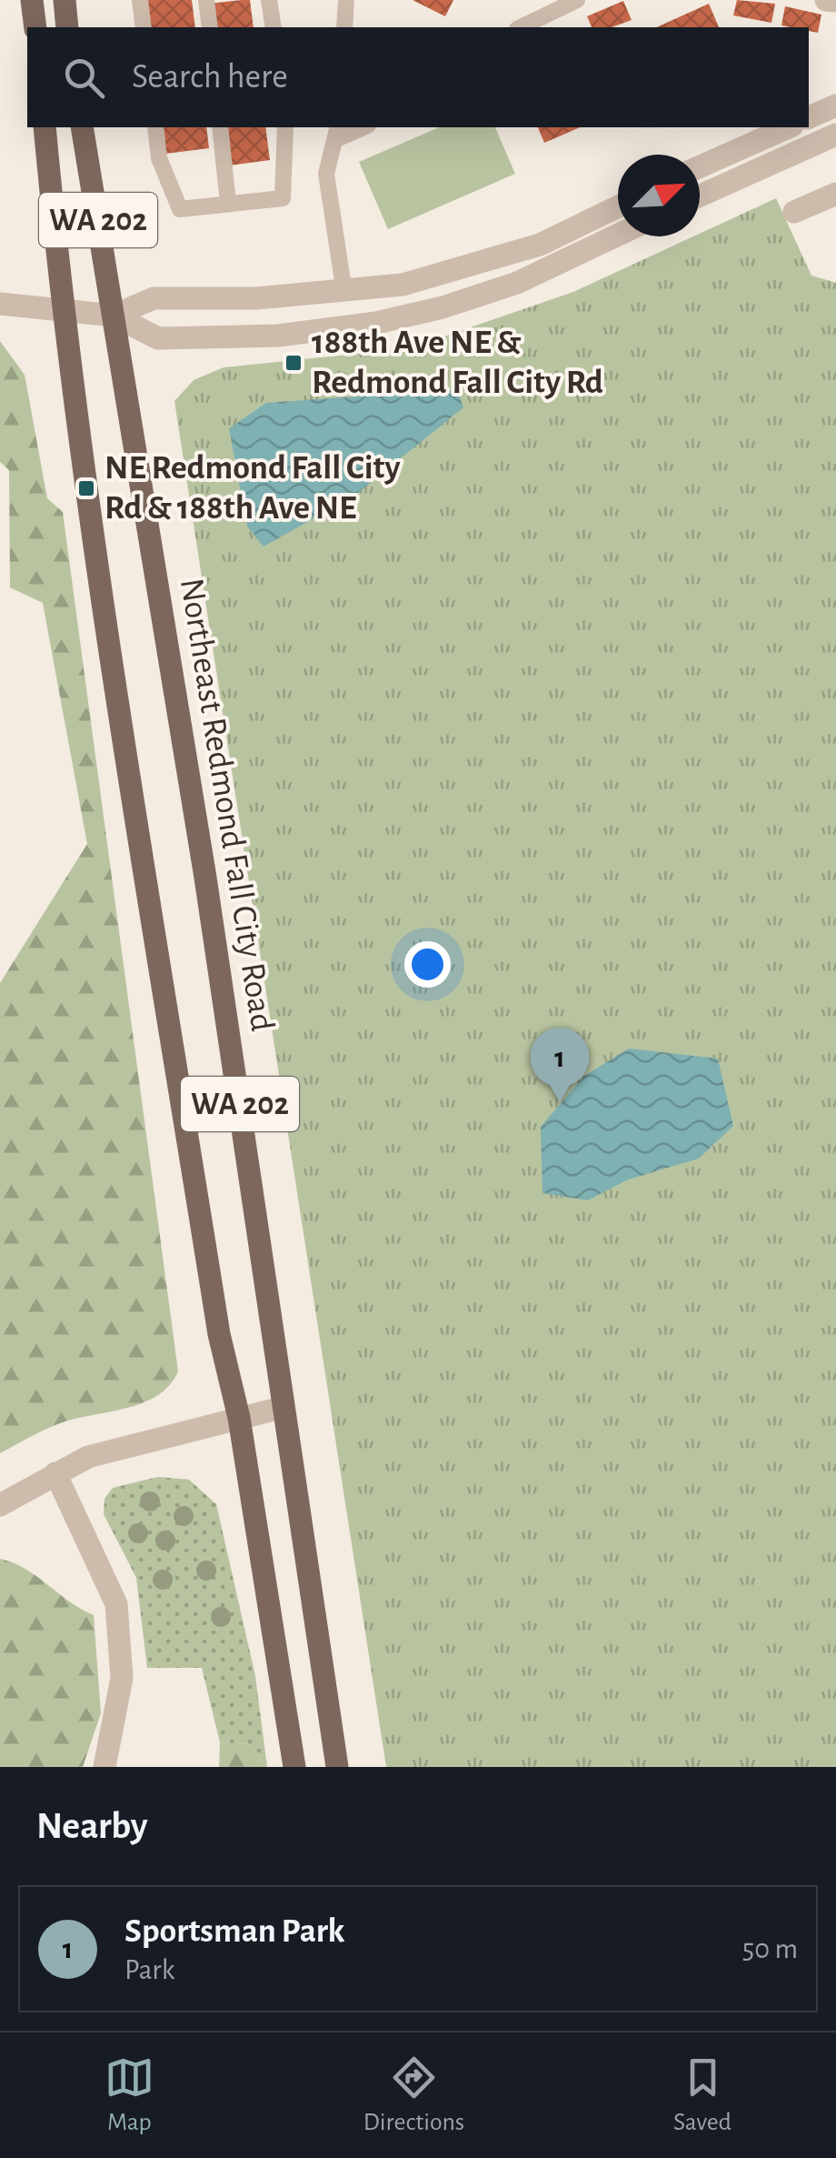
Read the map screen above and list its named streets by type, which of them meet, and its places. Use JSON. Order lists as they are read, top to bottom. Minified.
{"streets":{"main road":["WA 202","Northeast Redmond Fall City Road"]},"places":{"transit":["188th Ave NE & Redmond Fall City Rd","NE Redmond Fall City Rd & 188th Ave NE"]},"north":"top right","page":{"search":"Search here","pins":"1","heading":"Nearby","list":[{"mark":"1","name":"Sportsman Park","note":"Park","value":"50 m"}],"nav":["Map","Directions","Saved"]}}
